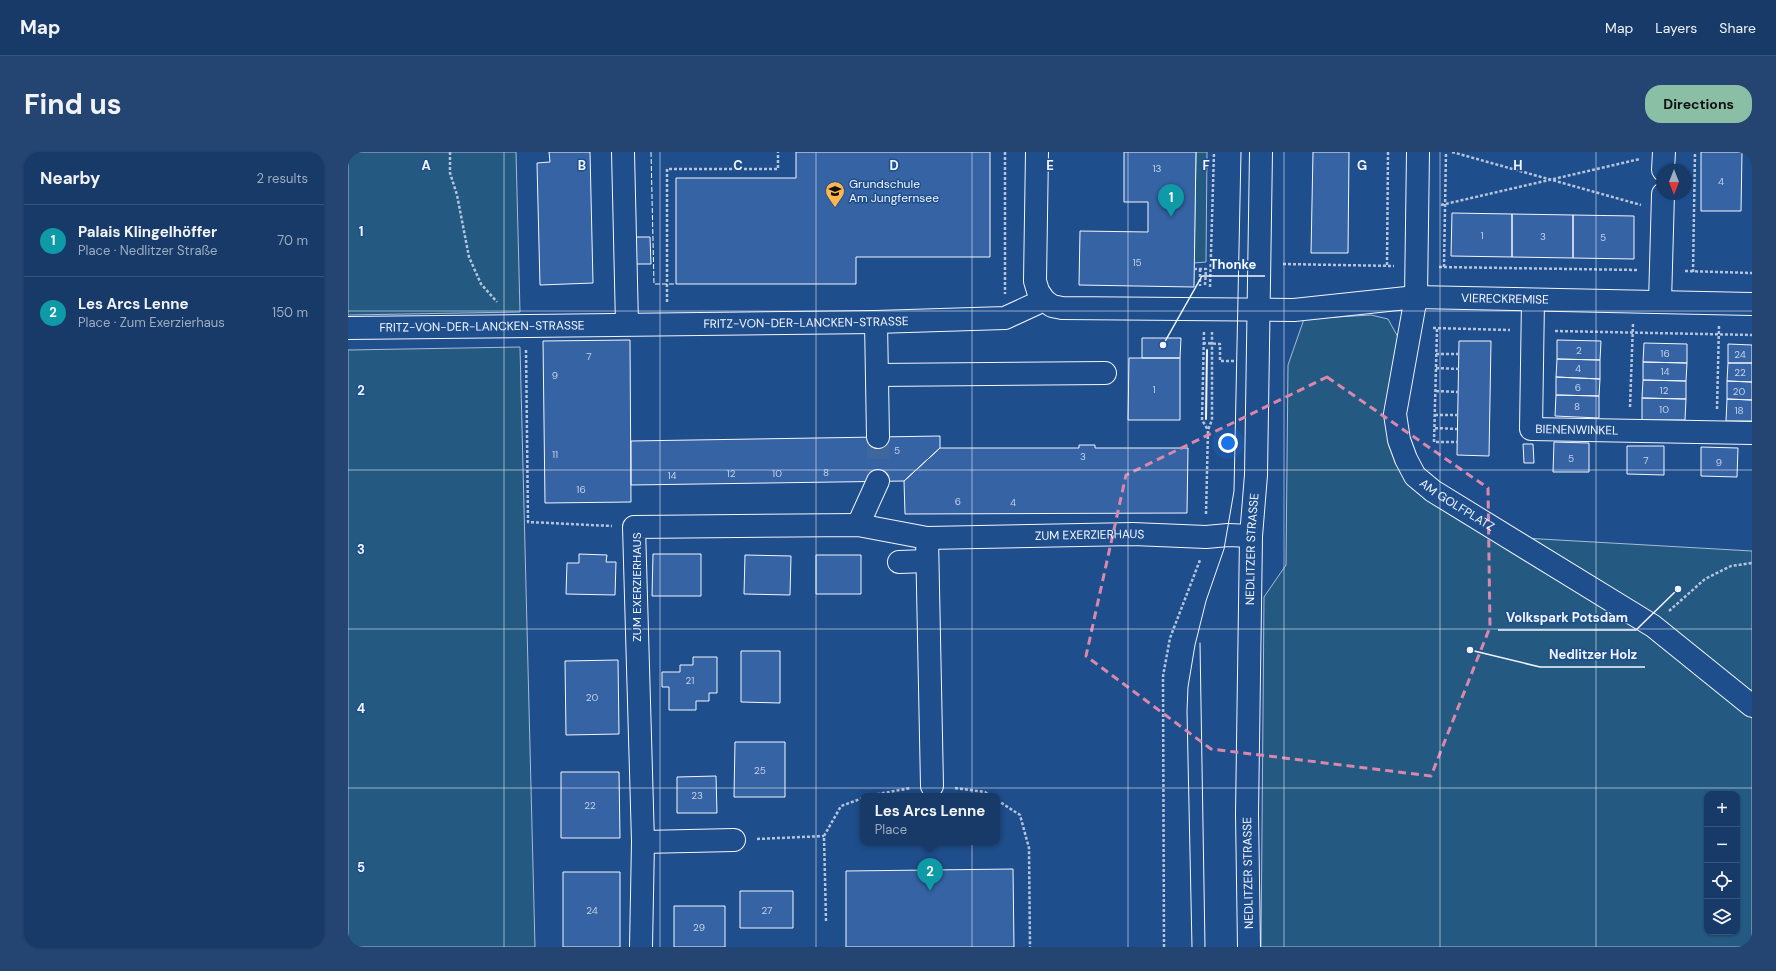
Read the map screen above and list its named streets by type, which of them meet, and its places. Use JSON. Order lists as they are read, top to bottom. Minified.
{"streets":{"street":["VIERECKREMISE","FRITZ-VON-DER-LANCKEN-STRASSE","BIENENWINKEL","AM GOLFPLATZ","ZUM EXERZIERHAUS","NEDLITZER STRASSE"]},"crossings":[["VIERECKREMISE","BIENENWINKEL"],["VIERECKREMISE","AM GOLFPLATZ"],["VIERECKREMISE","NEDLITZER STRASSE"],["ZUM EXERZIERHAUS","NEDLITZER STRASSE"]],"places":{"school or university":["Grundschule Am Jungfernsee"],"other":["Thonke","Volkspark Potsdam","Nedlitzer Holz"]},"house_numbers":["13","4","1","3","5","15","2","16","24","7","4","14","22","9","6","1","12","20","8","10","18","5","11","3","5","7","9","8","12","10","14","16","6","4","21","20","25","23","22","24","27","29"],"north":"bottom","page":{"header":"Map","nav":["Map","Layers","Share"],"buttons":"Directions","title":"Find us","heading":["Nearby","2 results"],"pins":["1","2"],"list":[{"mark":"1","name":"Palais Klingelhöffer","note":"Place · Nedlitzer Straße","value":"70 m"},{"mark":"2","name":"Les Arcs Lenne","note":"Place · Zum Exerzierhaus","value":"150 m"}],"map_buttons":["+","−"],"popup":["Les Arcs Lenne","Place"]},"grid":{"columns":["A","B","C","D","E","F","G","H"],"rows":["1","2","3","4","5"]}}
